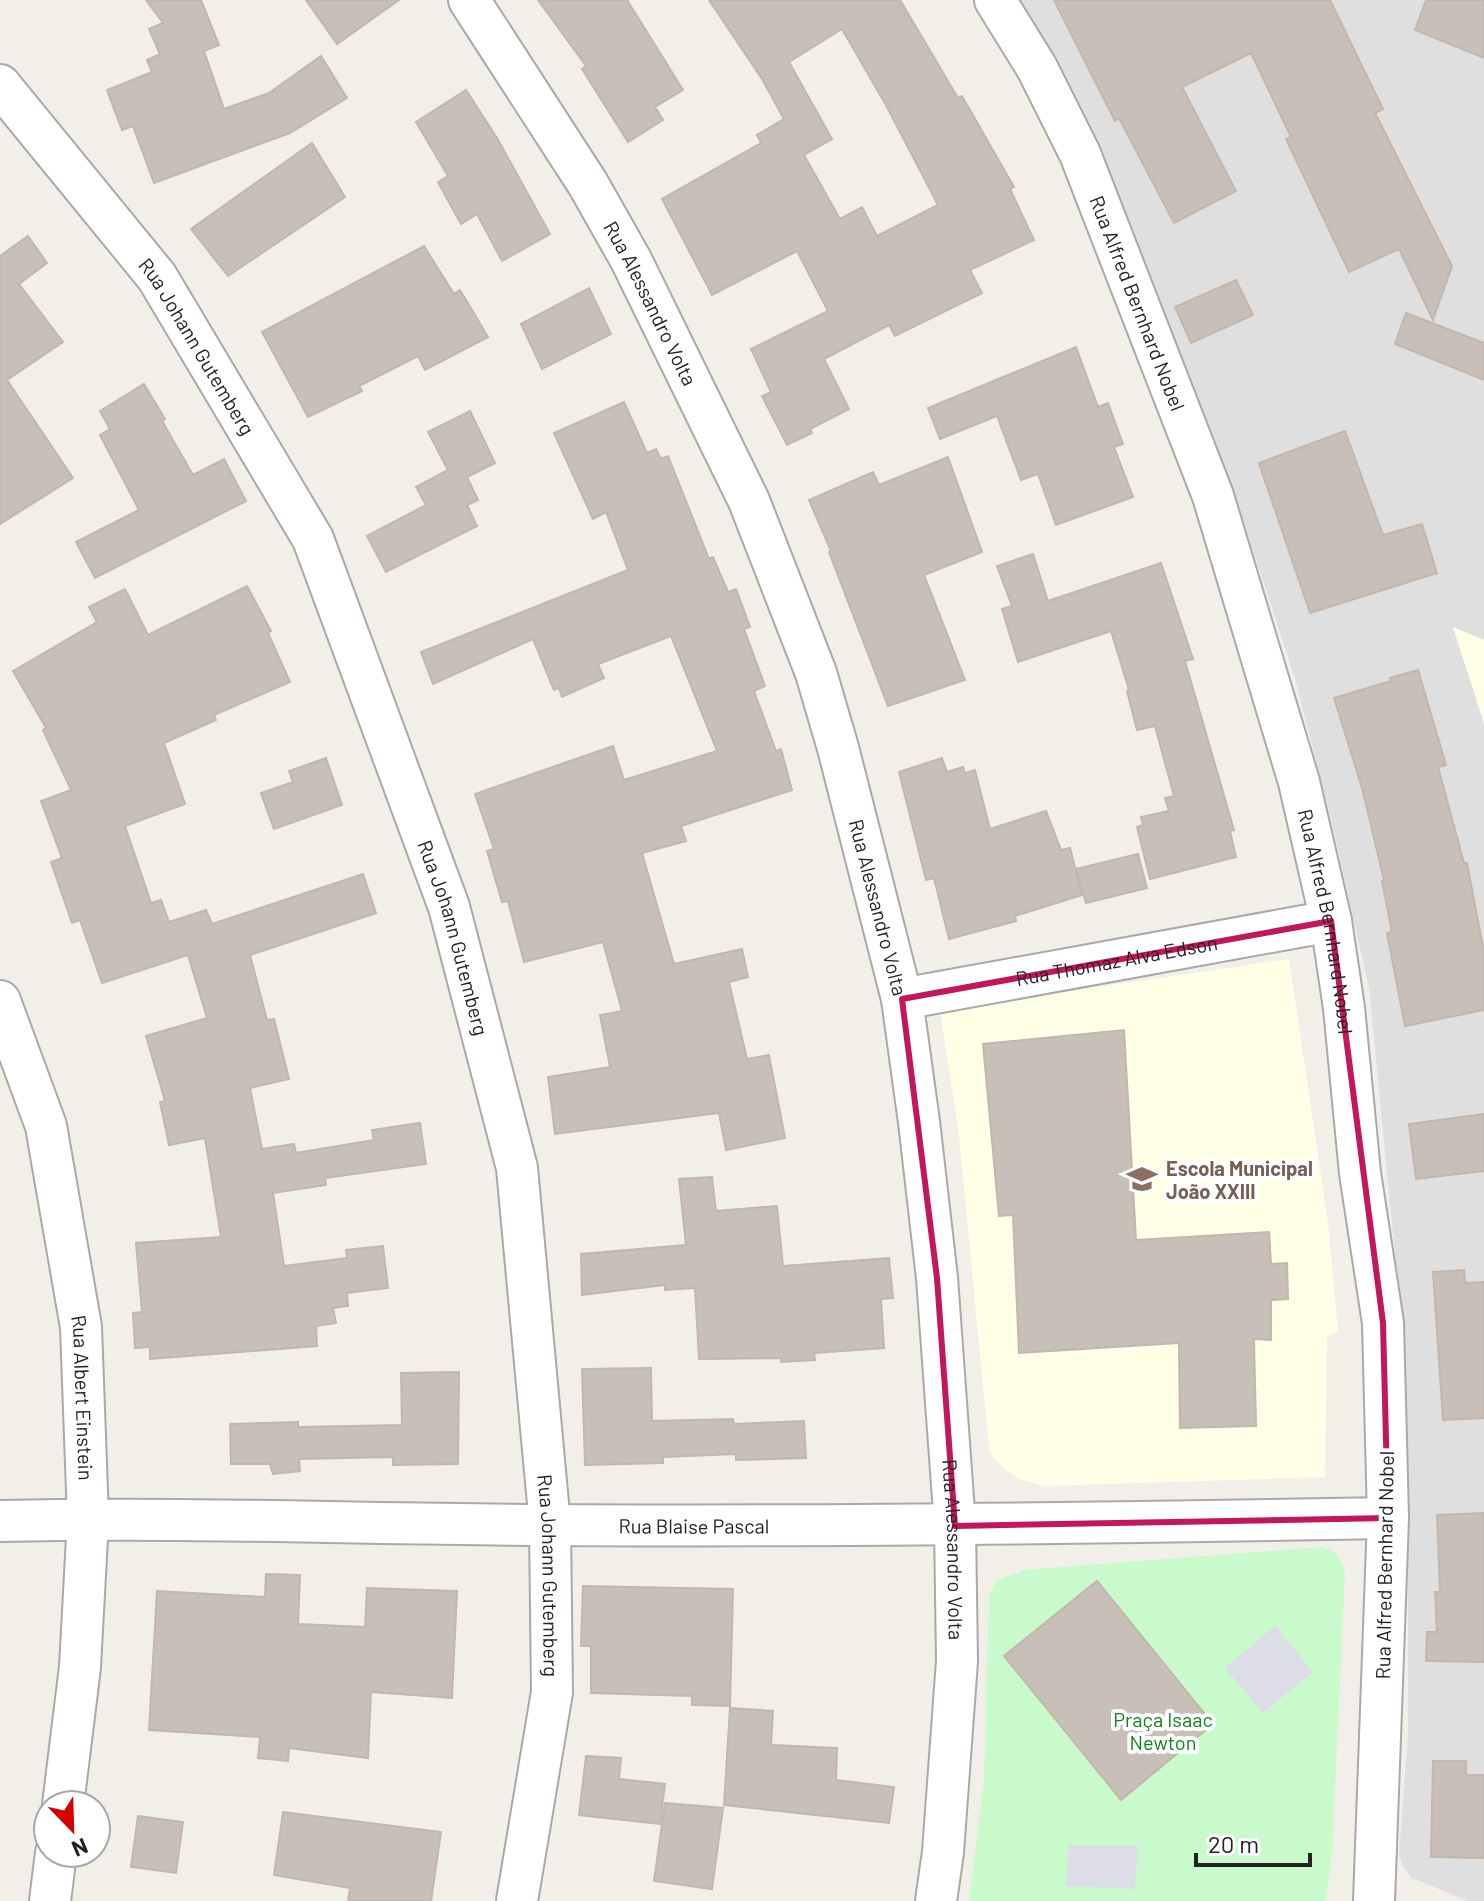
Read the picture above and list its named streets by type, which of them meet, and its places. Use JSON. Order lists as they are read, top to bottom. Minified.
{"streets":{"street":["Rua Alessandro Volta","Rua Alfred Bernhard Nobel","Rua Johann Gutemberg","Rua Thomaz Alva Edson","Rua Albert Einstein","Rua Blaise Pascal"]},"crossings":[["Rua Alessandro Volta","Rua Thomaz Alva Edson"],["Rua Alessandro Volta","Rua Blaise Pascal"],["Rua Alfred Bernhard Nobel","Rua Thomaz Alva Edson"],["Rua Alfred Bernhard Nobel","Rua Blaise Pascal"],["Rua Johann Gutemberg","Rua Blaise Pascal"],["Rua Albert Einstein","Rua Blaise Pascal"]],"parks":["Praça Isaac Newton"],"places":{"school or university":["Escola Municipal João XXIII"]},"scale_bar":"20 m","north":"bottom right"}
